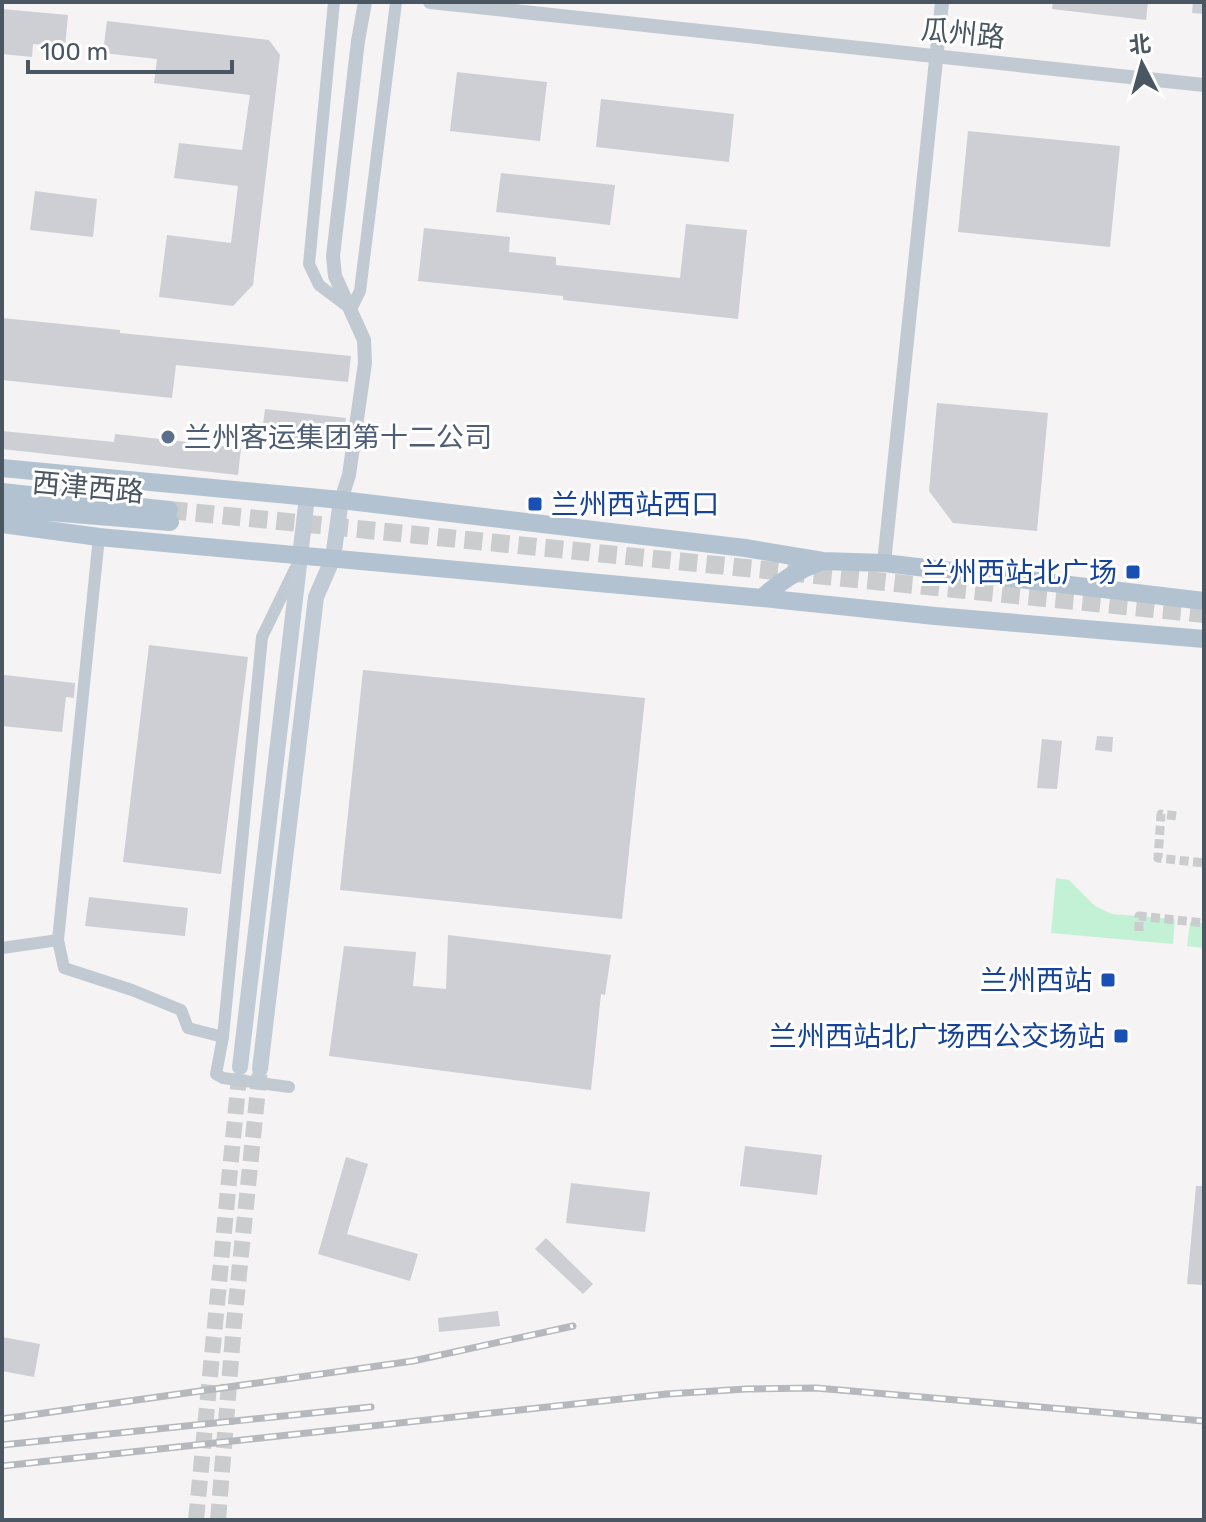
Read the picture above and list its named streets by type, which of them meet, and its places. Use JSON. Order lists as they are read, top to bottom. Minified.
{"streets":{"main road":["西津西路"],"street":["瓜州路"]},"places":{"other":["兰州客运集团第十二公司"],"transit":["兰州西站西口","兰州西站北广场","兰州西站","兰州西站北广场西公交场站"]},"scale_bar":"100 m","north":"top"}
